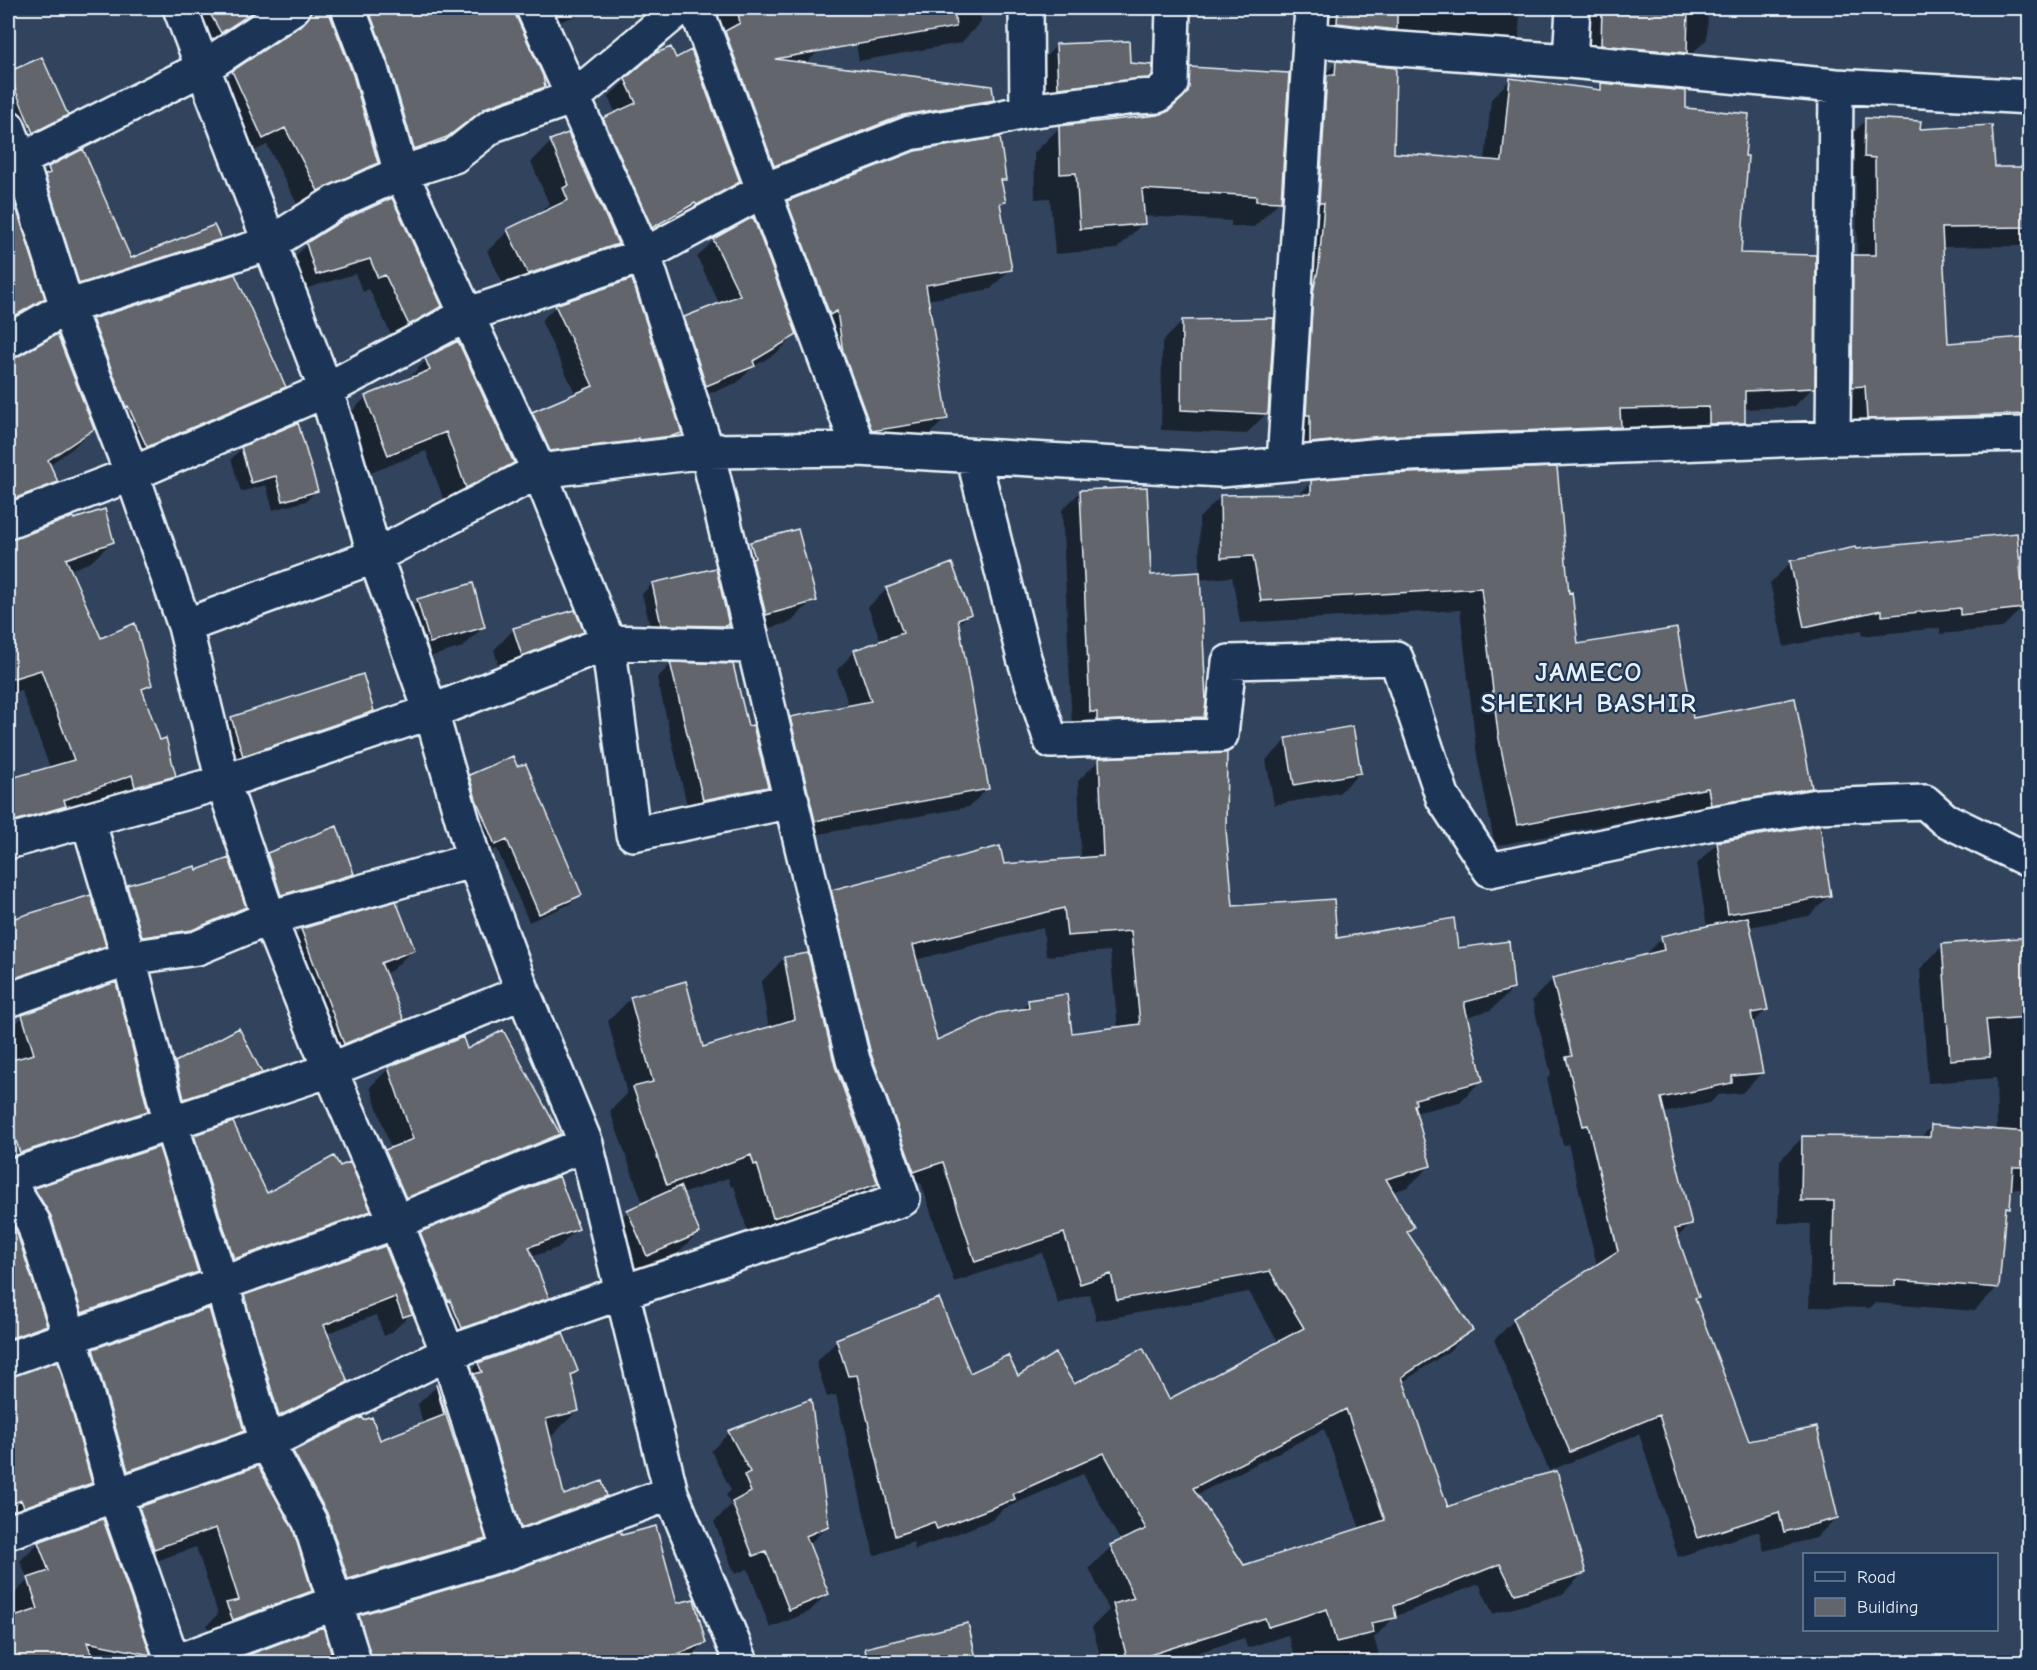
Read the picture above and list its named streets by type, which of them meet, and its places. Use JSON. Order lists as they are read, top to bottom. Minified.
{"districts":["JAMECO SHEIKH BASHIR"],"legend":["Road","Building"]}
